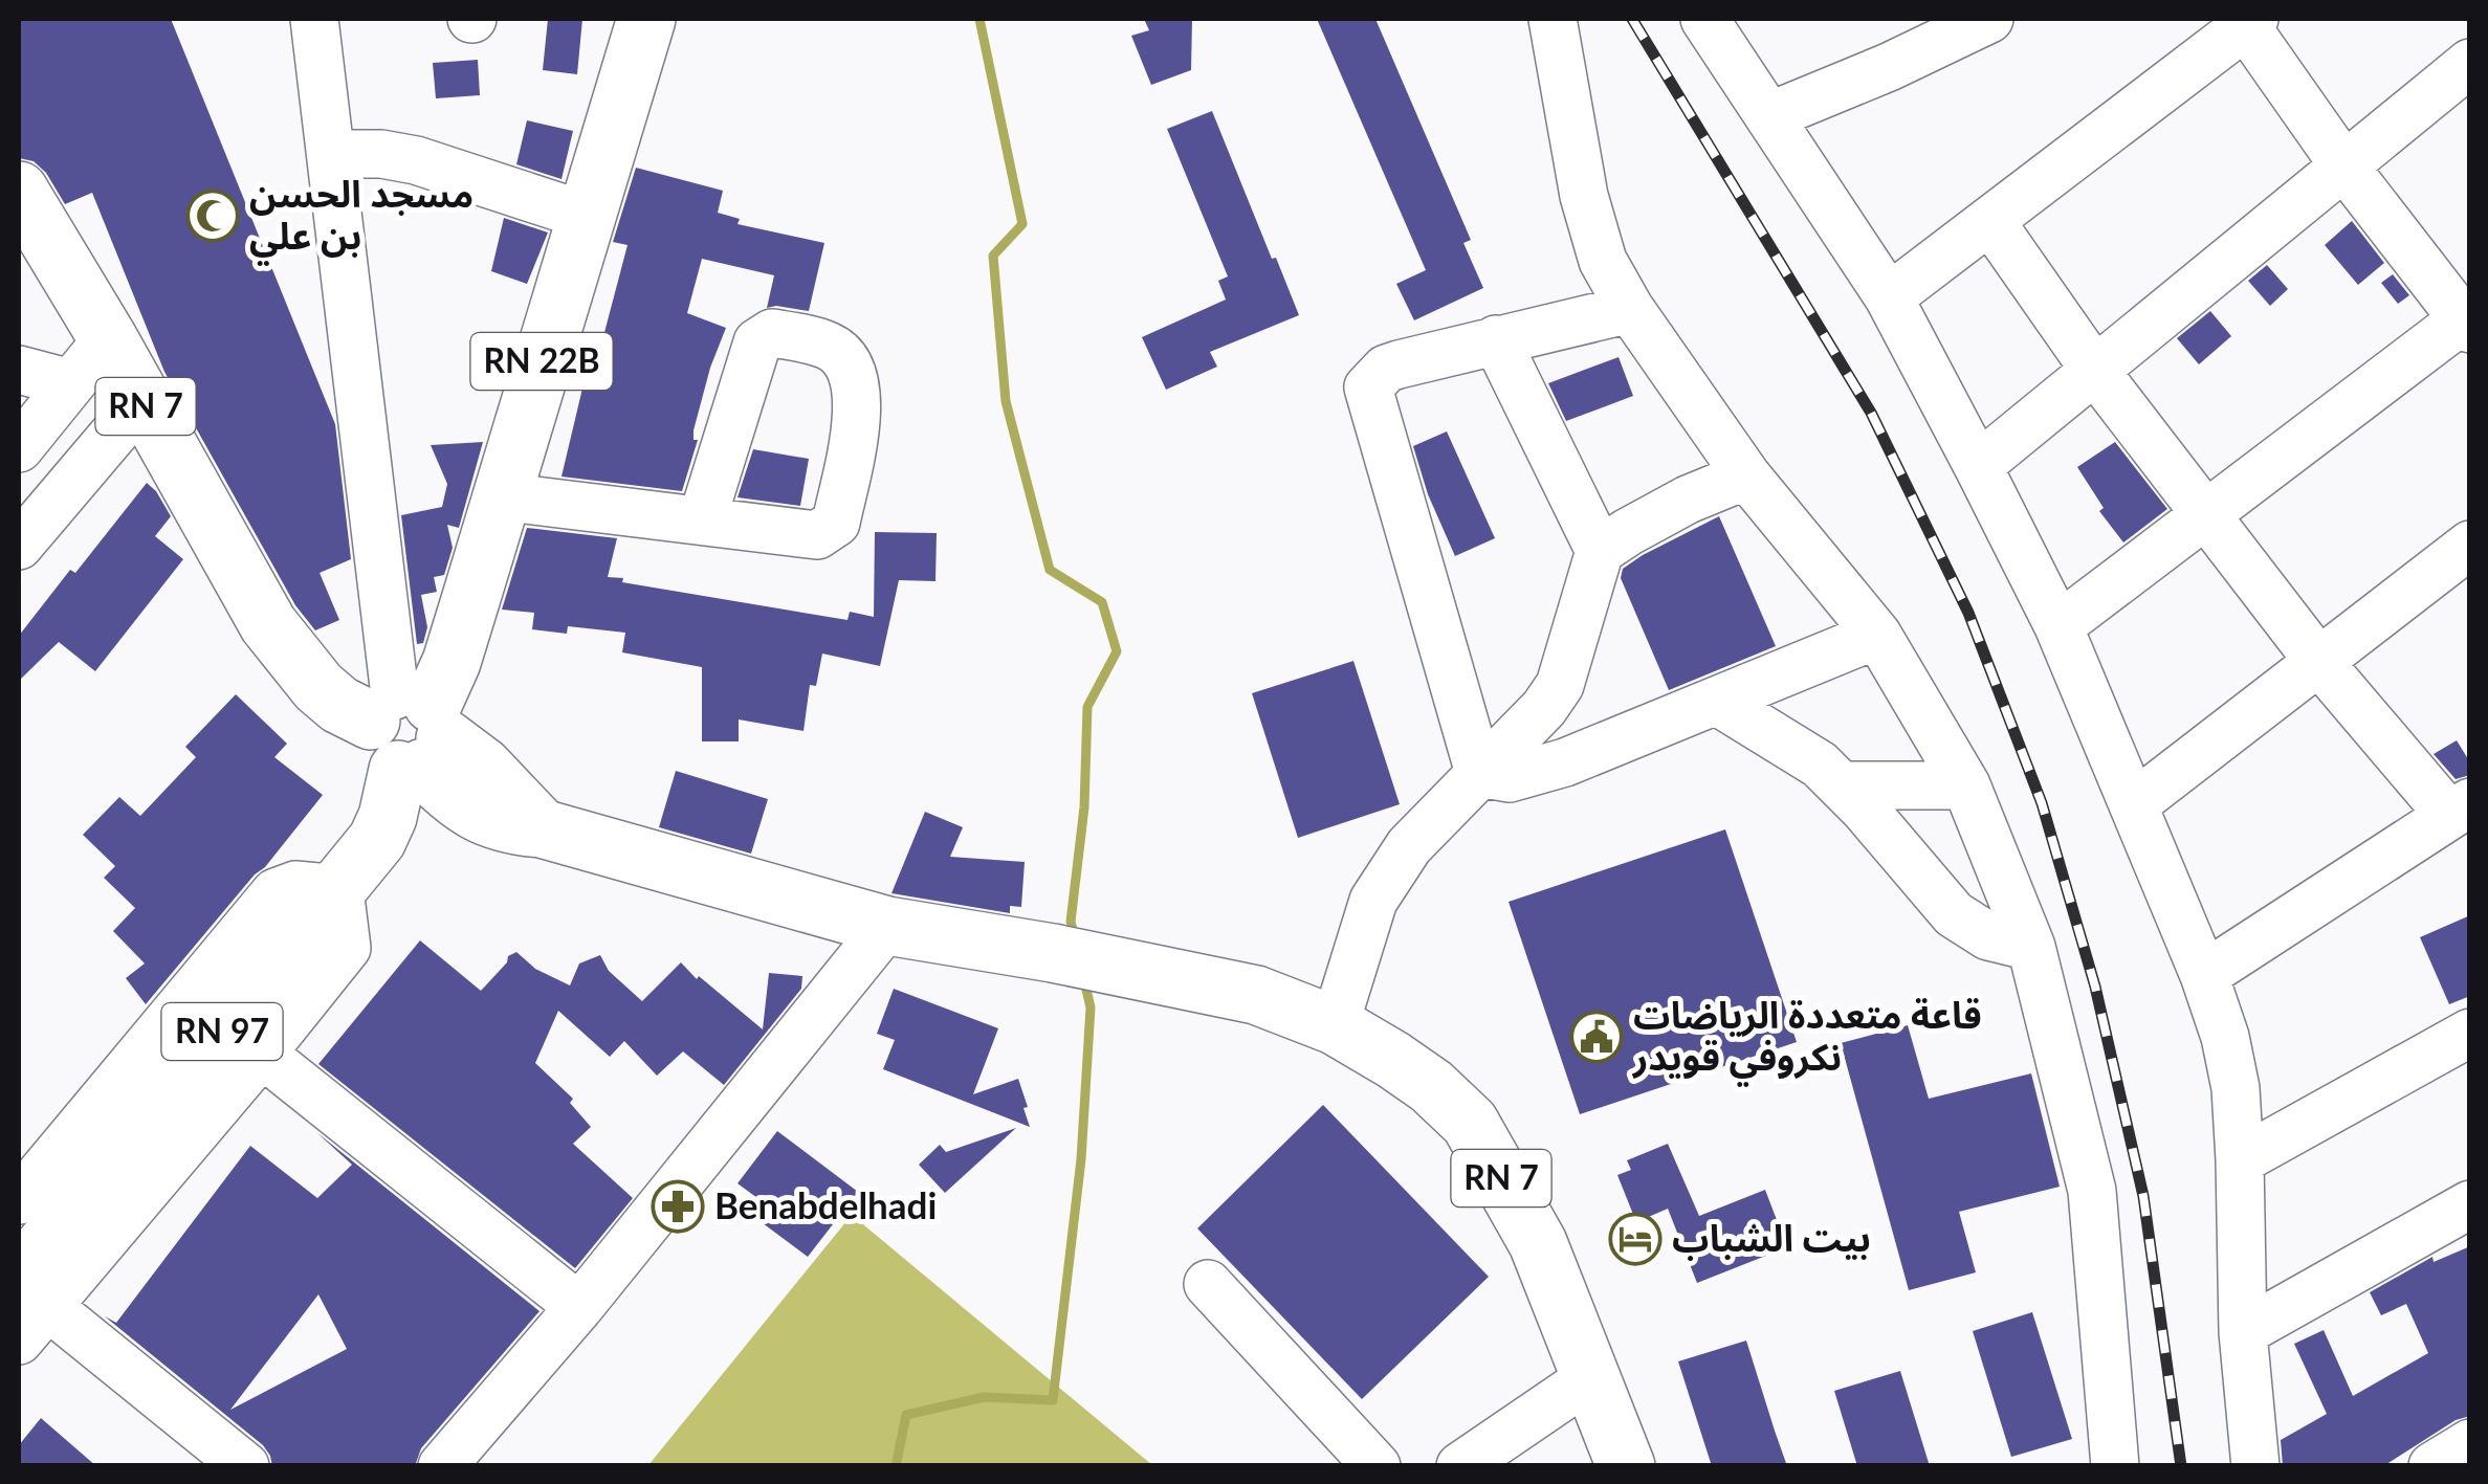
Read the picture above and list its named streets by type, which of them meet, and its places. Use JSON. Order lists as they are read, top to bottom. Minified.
{"streets":{"main road":["RN 22B","RN 7","RN 97"]},"crossings":[["RN 22B","RN 7"],["RN 22B","RN 97"],["RN 7","RN 97"]],"places":{"mosque":["مسجد الحسن بن علي"],"public building":["قاعة متعددة الرياضات نكروفي قويدر"],"pharmacy":["Benabdelhadi"],"hotel":["بيت الشباب"]}}
